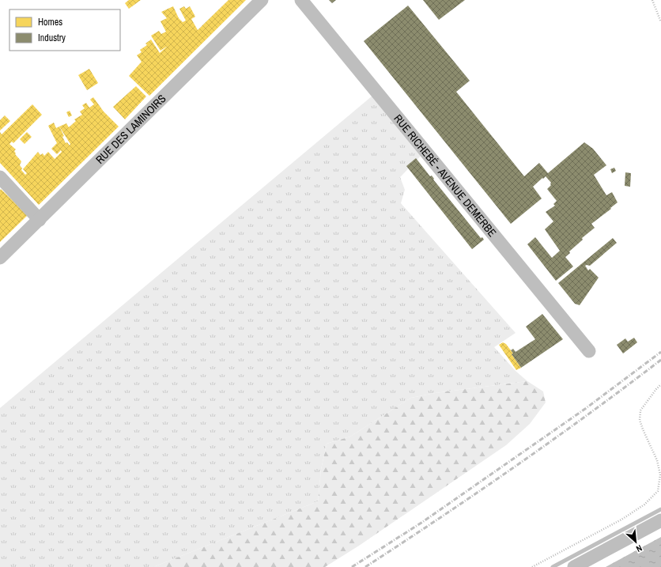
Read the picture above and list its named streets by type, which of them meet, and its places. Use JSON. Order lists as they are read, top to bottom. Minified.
{"streets":{"street":["RUE DES LAMINOIRS","RUE RICHEBÉ - AVENUE DEMERBE"]},"legend":["Homes","Industry"],"north":"bottom right"}
